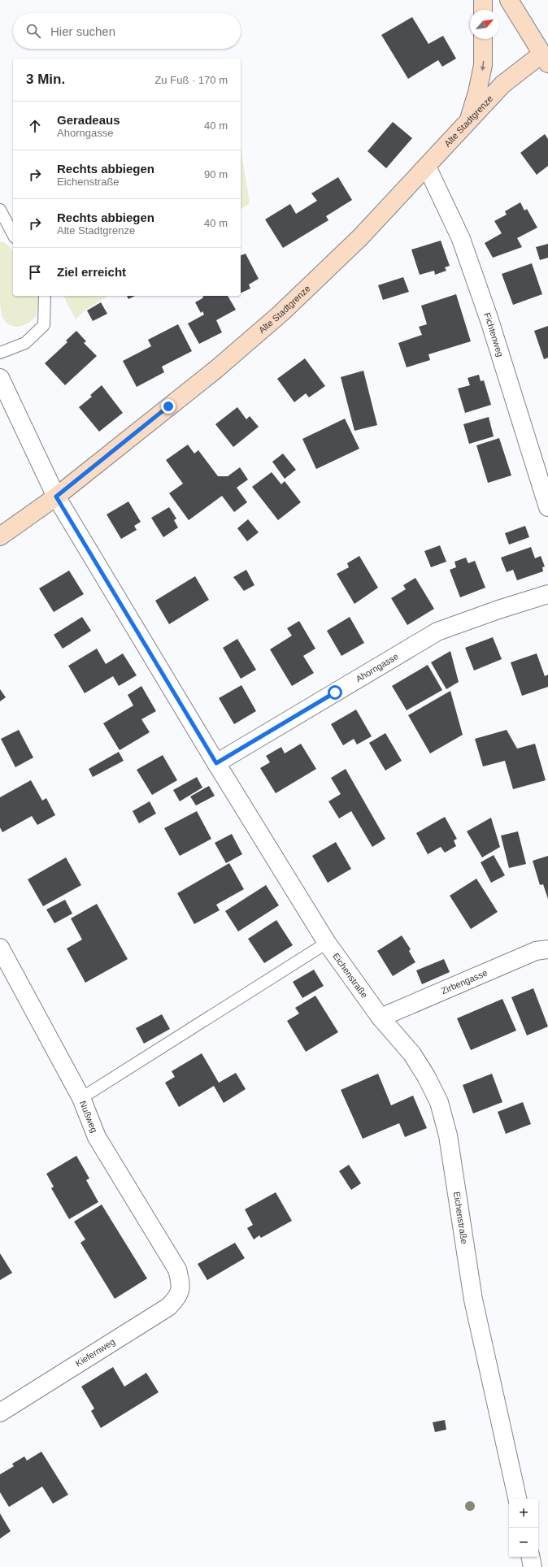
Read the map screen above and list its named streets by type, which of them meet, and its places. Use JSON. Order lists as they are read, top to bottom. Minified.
{"streets":{"street":["Alte Stadtgrenze","Fichtenweg","Ahorngasse","Eichenstraße","Zirbengasse","Nußweg","Kiefernweg"]},"crossings":[["Alte Stadtgrenze","Fichtenweg"],["Alte Stadtgrenze","Eichenstraße"],["Ahorngasse","Eichenstraße"],["Eichenstraße","Zirbengasse"],["Nußweg","Kiefernweg"]],"north":"top right","page":{"search":"Hier suchen","heading":["3 Min.","Zu Fuß · 170 m"],"list":[["Geradeaus","Ahorngasse","40 m"],["Rechts abbiegen","Eichenstraße","90 m"],["Rechts abbiegen","Alte Stadtgrenze","40 m"],"Ziel erreicht"],"map_buttons":["+","−"]}}
